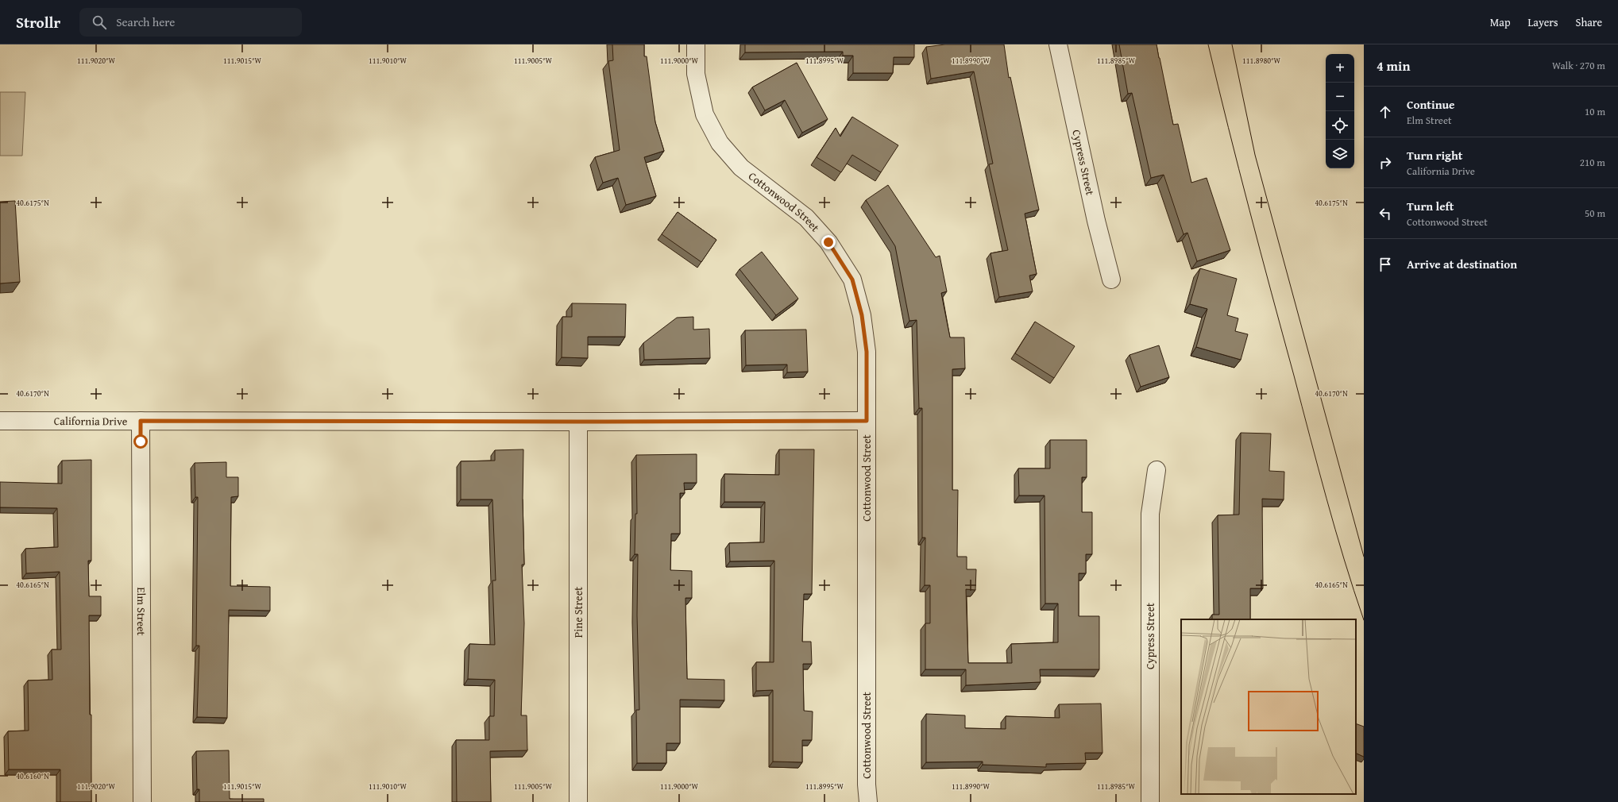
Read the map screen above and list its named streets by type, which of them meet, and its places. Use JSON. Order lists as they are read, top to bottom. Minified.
{"streets":{"street":["Cypress Street","Cottonwood Street","California Drive","Elm Street","Pine Street"]},"crossings":[["Cottonwood Street","California Drive"],["California Drive","Elm Street"],["California Drive","Pine Street"]],"page":{"header":"Strollr","search":"Search here","nav":["Map","Layers","Share"],"heading":["4 min","Walk · 270 m"],"map_buttons":["+","−"],"list":[["Continue","Elm Street","10 m"],["Turn right","California Drive","210 m"],["Turn left","Cottonwood Street","50 m"],"Arrive at destination"]},"coordinates":["111.9020°W","111.9015°W","111.9010°W","111.9005°W","111.9000°W","111.8995°W","111.8990°W","111.8985°W","111.8980°W","40.6175°N","40.6170°N","40.6165°N","40.6160°N"]}
